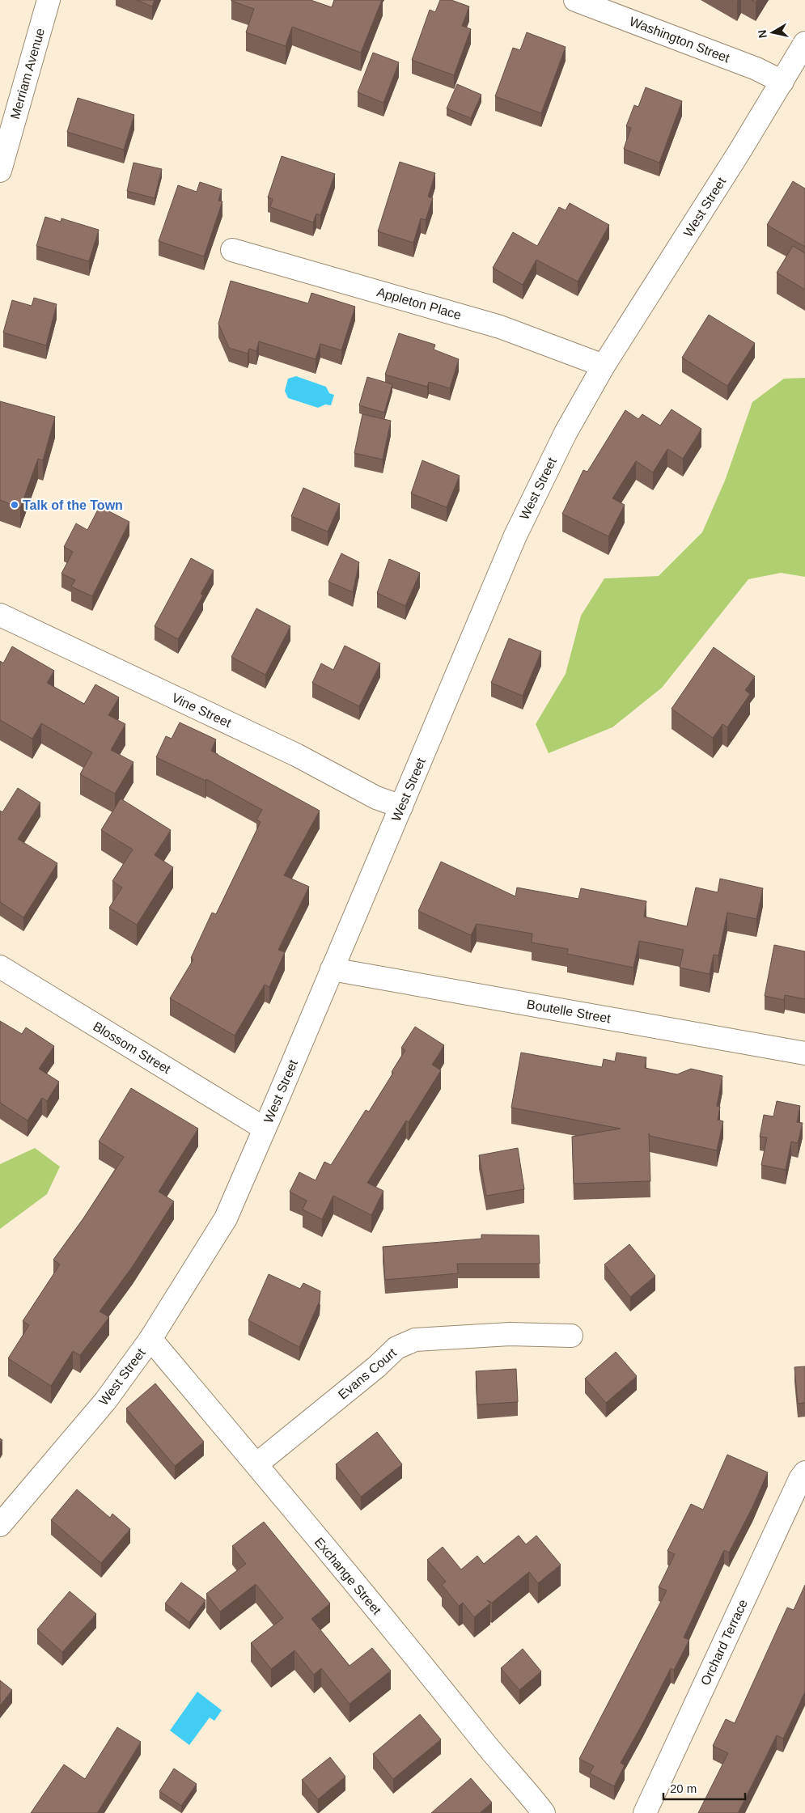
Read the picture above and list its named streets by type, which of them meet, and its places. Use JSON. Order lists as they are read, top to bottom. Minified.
{"streets":{"street":["Washington Street","Merriam Avenue","West Street","Appleton Place","Vine Street","Boutelle Street","Blossom Street","Evans Court","Exchange Street","Orchard Terrace"]},"crossings":[["Washington Street","West Street"],["West Street","Appleton Place"],["West Street","Vine Street"],["West Street","Boutelle Street"],["West Street","Blossom Street"],["West Street","Exchange Street"],["Evans Court","Exchange Street"]],"places":["Talk of the Town"],"scale_bar":"20 m","north":"left"}
